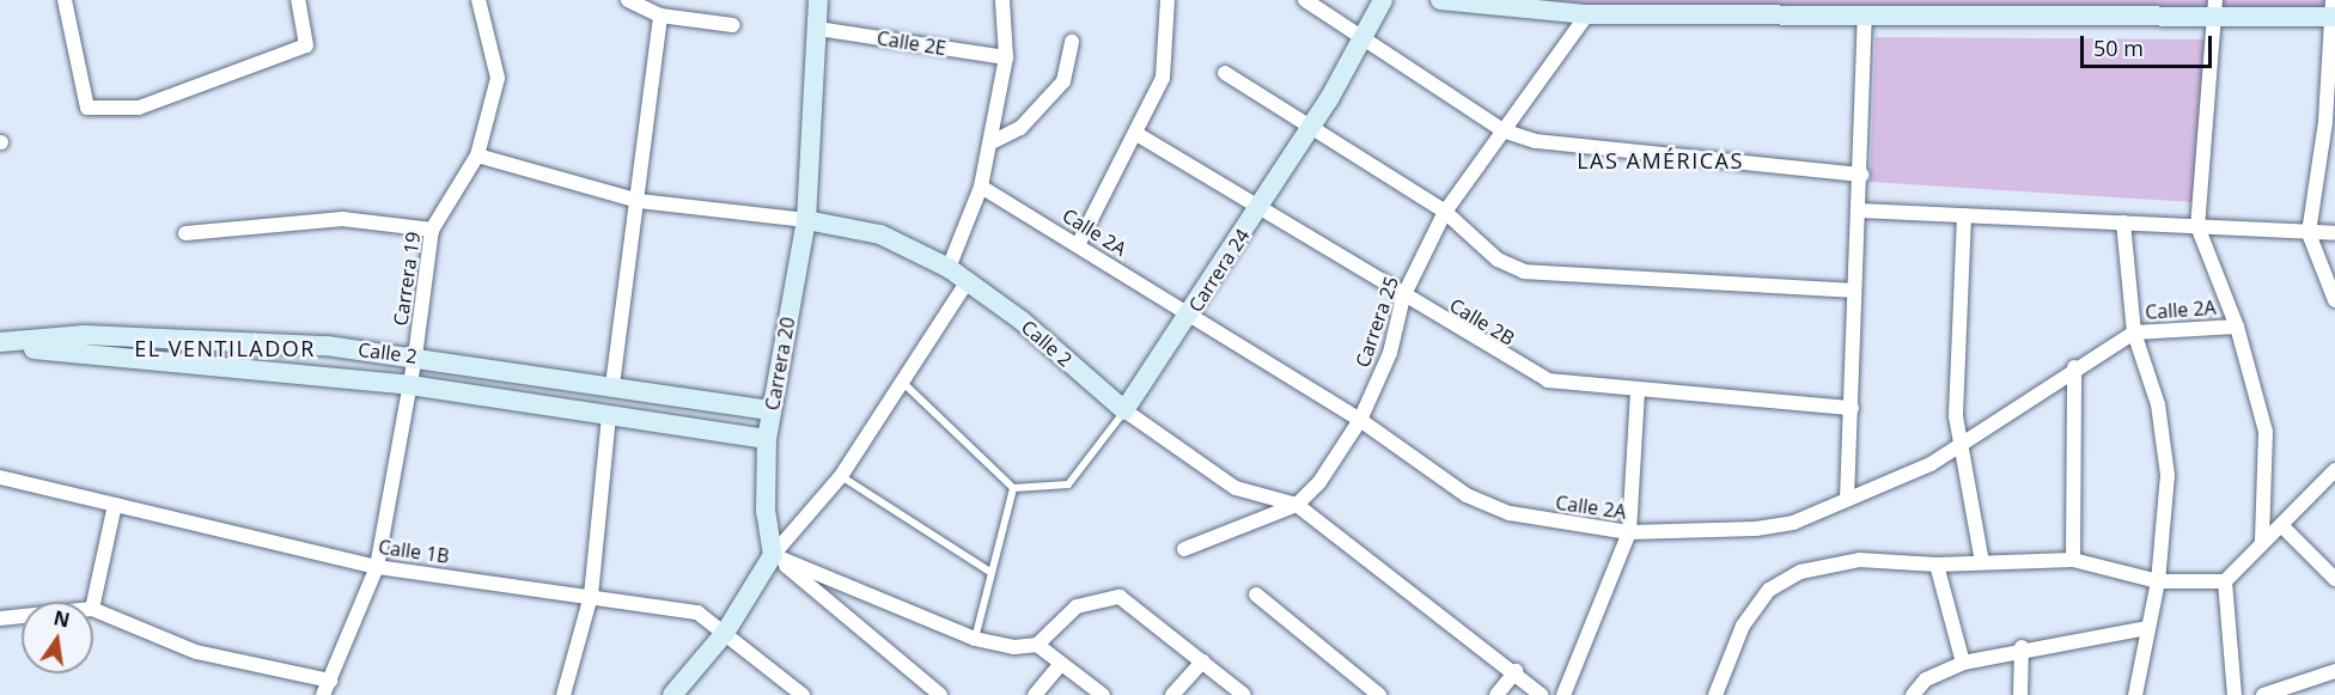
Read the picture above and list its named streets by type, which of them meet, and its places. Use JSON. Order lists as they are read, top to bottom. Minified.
{"streets":{"street":["Calle 2E","Calle 2A","Carrera 24","Carrera 19","Carrera 25","Calle 2B","Calle 2","Carrera 20","Calle 1B"]},"crossings":[["Calle 2E","Carrera 20"],["Calle 2A","Carrera 24"],["Calle 2A","Carrera 25"],["Carrera 24","Calle 2B"],["Carrera 24","Calle 2"],["Carrera 19","Calle 2"],["Carrera 19","Calle 1B"],["Carrera 25","Calle 2B"],["Carrera 25","Calle 2"],["Calle 2","Carrera 20"]],"districts":["LAS AMÉRICAS","EL VENTILADOR"],"scale_bar":"50 m","north":"top"}
